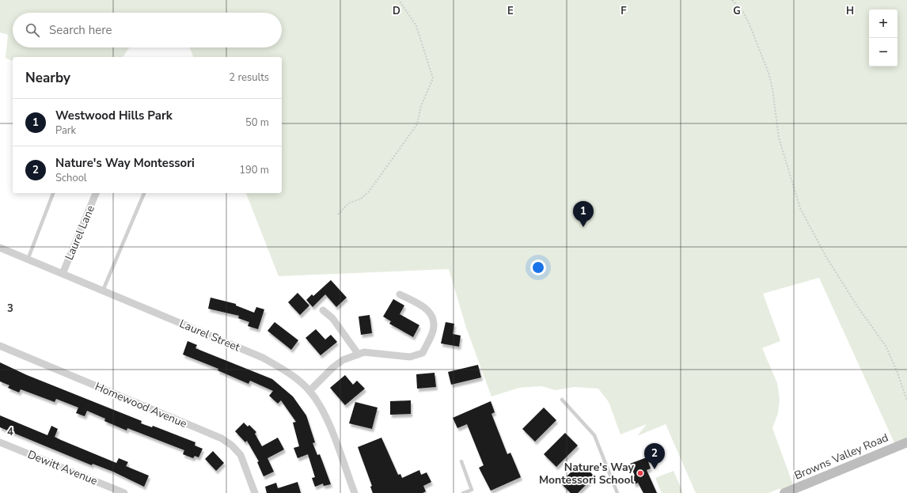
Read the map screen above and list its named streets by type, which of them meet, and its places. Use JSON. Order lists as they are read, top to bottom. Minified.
{"streets":{"main road":["Browns Valley Road"],"street":["Laurel Lane","Laurel Street","Homewood Avenue","Dewitt Avenue"]},"crossings":[["Laurel Lane","Laurel Street"]],"places":["Nature's Way Montessori School"],"page":{"map_buttons":["+","−"],"search":"Search here","heading":["Nearby","2 results"],"list":[{"mark":"1","name":"Westwood Hills Park","note":"Park","value":"50 m"},{"mark":"2","name":"Nature's Way Montessori","note":"School","value":"190 m"}],"pins":["1","2"]},"grid":{"columns":["D","E","F","G","H"],"rows":["3","4"]}}
